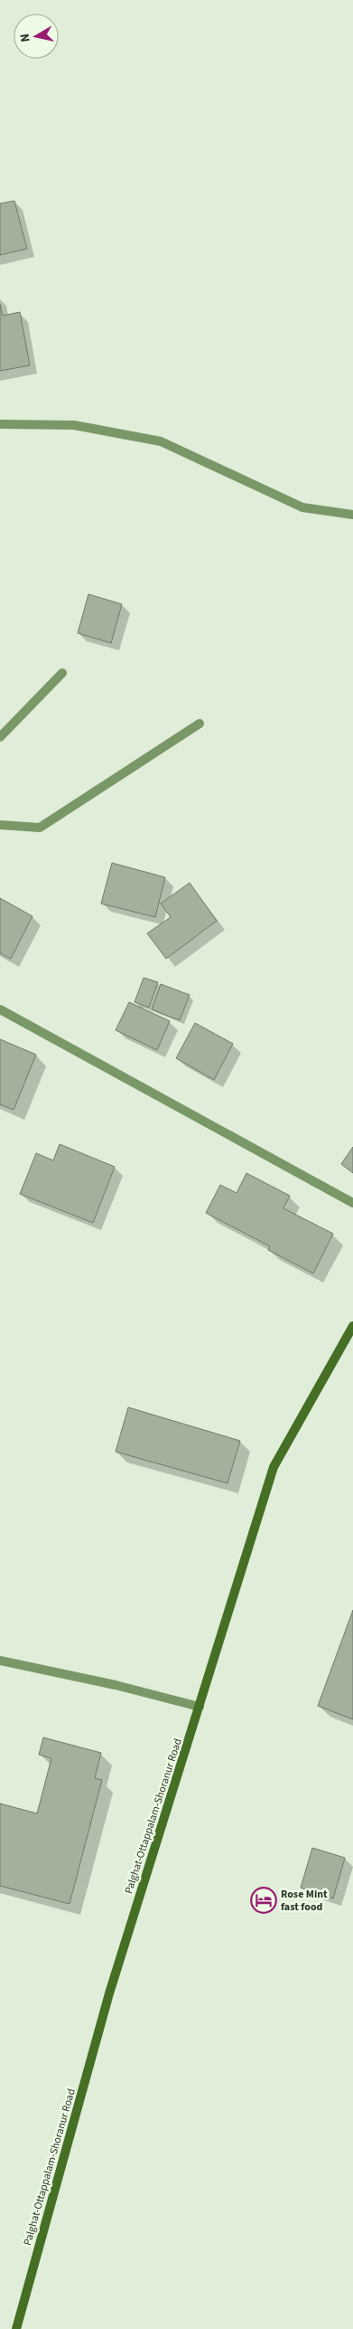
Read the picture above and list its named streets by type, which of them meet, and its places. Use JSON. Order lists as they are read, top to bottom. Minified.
{"streets":{"main road":["Palghat-Ottappalam-Shoranur Road"]},"places":{"hotel":["Rose Mint fast food"]},"north":"left"}
